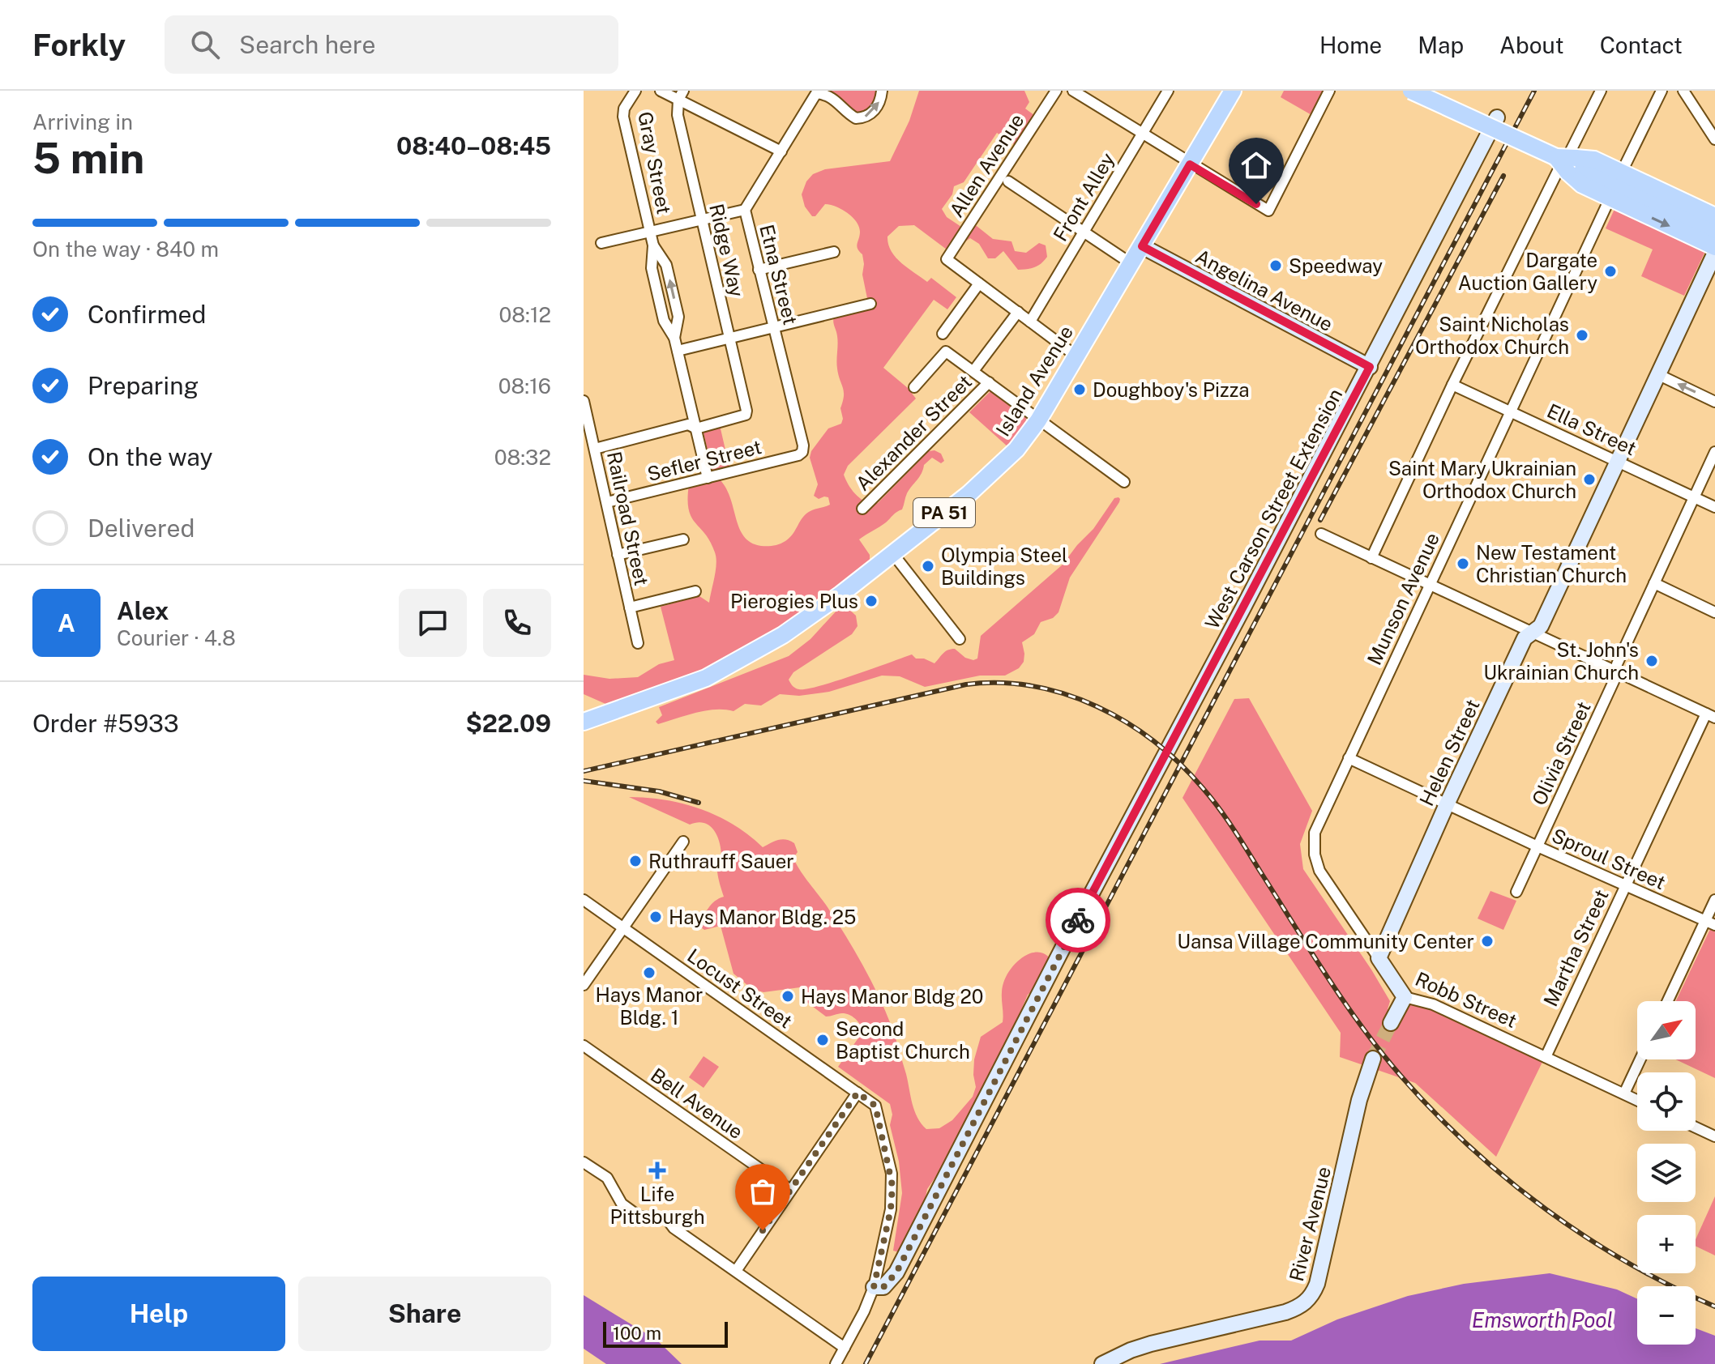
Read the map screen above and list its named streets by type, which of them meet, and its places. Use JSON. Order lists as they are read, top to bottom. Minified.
{"streets":{"main road":["Island Avenue","PA 51"],"street":["Gray Street","Allen Avenue","Front Alley","Ridge Way","Etna Street","Angelina Avenue","Ella Street","Alexander Street","Sefler Street","West Carson Street Extension","Railroad Street","Munson Avenue","Helen Street","Olivia Street","Sproul Street","Martha Street","Locust Street","Robb Street","Bell Avenue","River Avenue"]},"crossings":[["Gray Street","Ridge Way"],["Gray Street","Sefler Street"],["Etna Street","Sefler Street"],["Angelina Avenue","Island Avenue"],["Angelina Avenue","West Carson Street Extension"],["Ella Street","Munson Avenue"],["Ella Street","Helen Street"],["Ella Street","Olivia Street"],["Sefler Street","Railroad Street"],["West Carson Street Extension","Locust Street"],["Munson Avenue","Sproul Street"],["Munson Avenue","Robb Street"],["Helen Street","Sproul Street"],["Helen Street","Robb Street"],["Olivia Street","Sproul Street"],["Sproul Street","Martha Street"],["Martha Street","Robb Street"]],"water":["Emsworth Pool"],"places":{"other":["Speedway","Dargate Auction Gallery","Saint Nicholas Orthodox Church","Doughboy's Pizza","Saint Mary Ukrainian Orthodox Church","New Testament Christian Church","Olympia Steel Buildings","Pierogies Plus","St. John's Ukrainian Church","Ruthrauff Sauer","Hays Manor Bldg. 25","Uansa Village Community Center","Hays Manor Bldg. 1","Hays Manor Bldg 20","Second Baptist Church"],"health":["Life Pittsburgh"]},"scale_bar":"100 m","north":"top right","page":{"header":"Forkly","search":"Search here","nav":["Home","Map","About","Contact"],"heading":["5 min","Arriving in","08:40–08:45"],"panel":["Alex","Courier · 4.8","Order #5933","$22.09"],"bar":"On the way · 840 m","list":[["Confirmed","08:12"],["Preparing","08:16"],["On the way","08:32"],"Delivered"],"round":"A","map_buttons":["+","−"],"buttons":["Help","Share"],"scale":"100 m"}}
